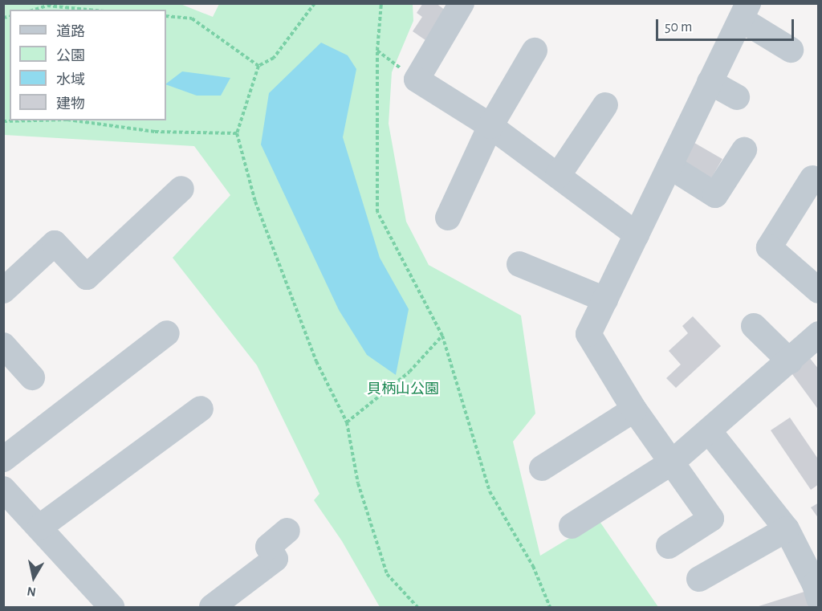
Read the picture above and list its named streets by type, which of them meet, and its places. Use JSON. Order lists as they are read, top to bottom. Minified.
{"parks":["貝柄山公園"],"legend":["道路","公園","水域","建物"],"scale_bar":"50 m","north":"bottom"}
